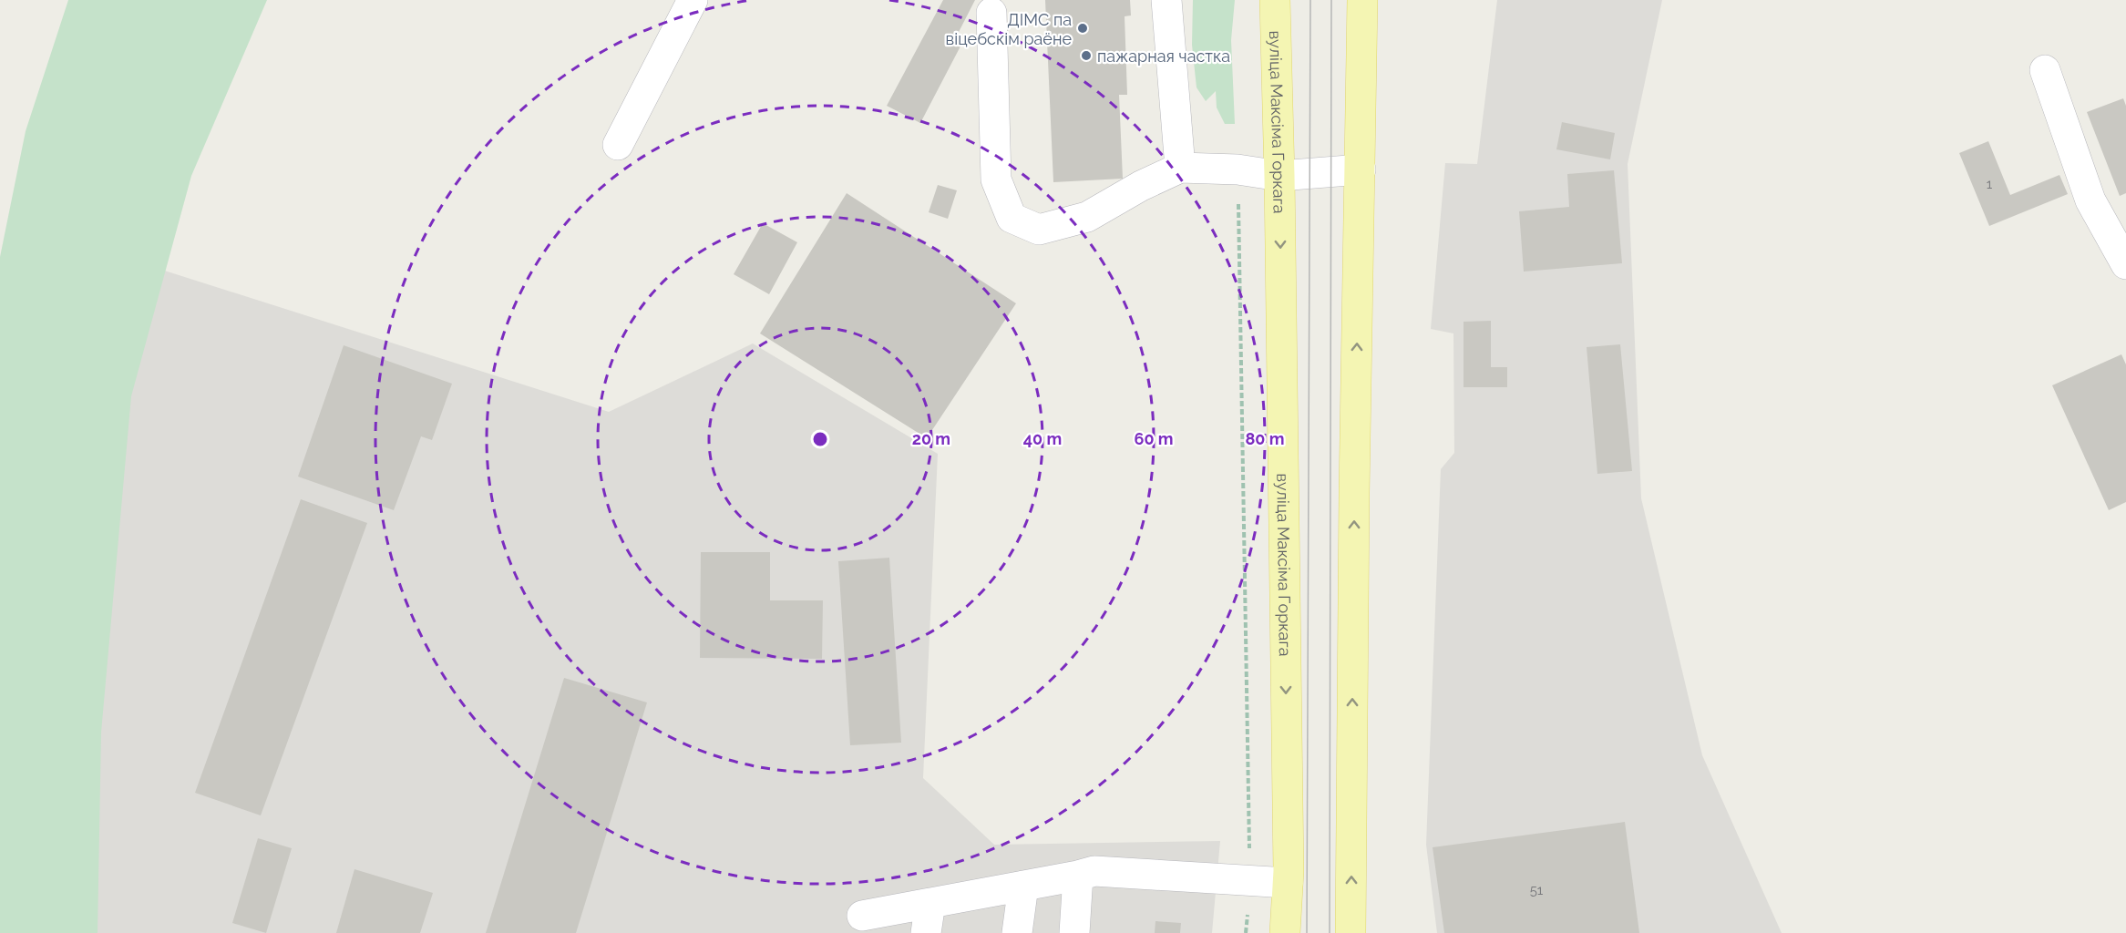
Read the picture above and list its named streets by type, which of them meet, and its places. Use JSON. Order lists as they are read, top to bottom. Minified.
{"streets":{"main road":["вуліца Максіма Горкага"]},"places":["ДІМС па віцебскім раёне","пажарная частка"],"house_numbers":["1","51"],"rings":["20 m","40 m","60 m","80 m"]}
